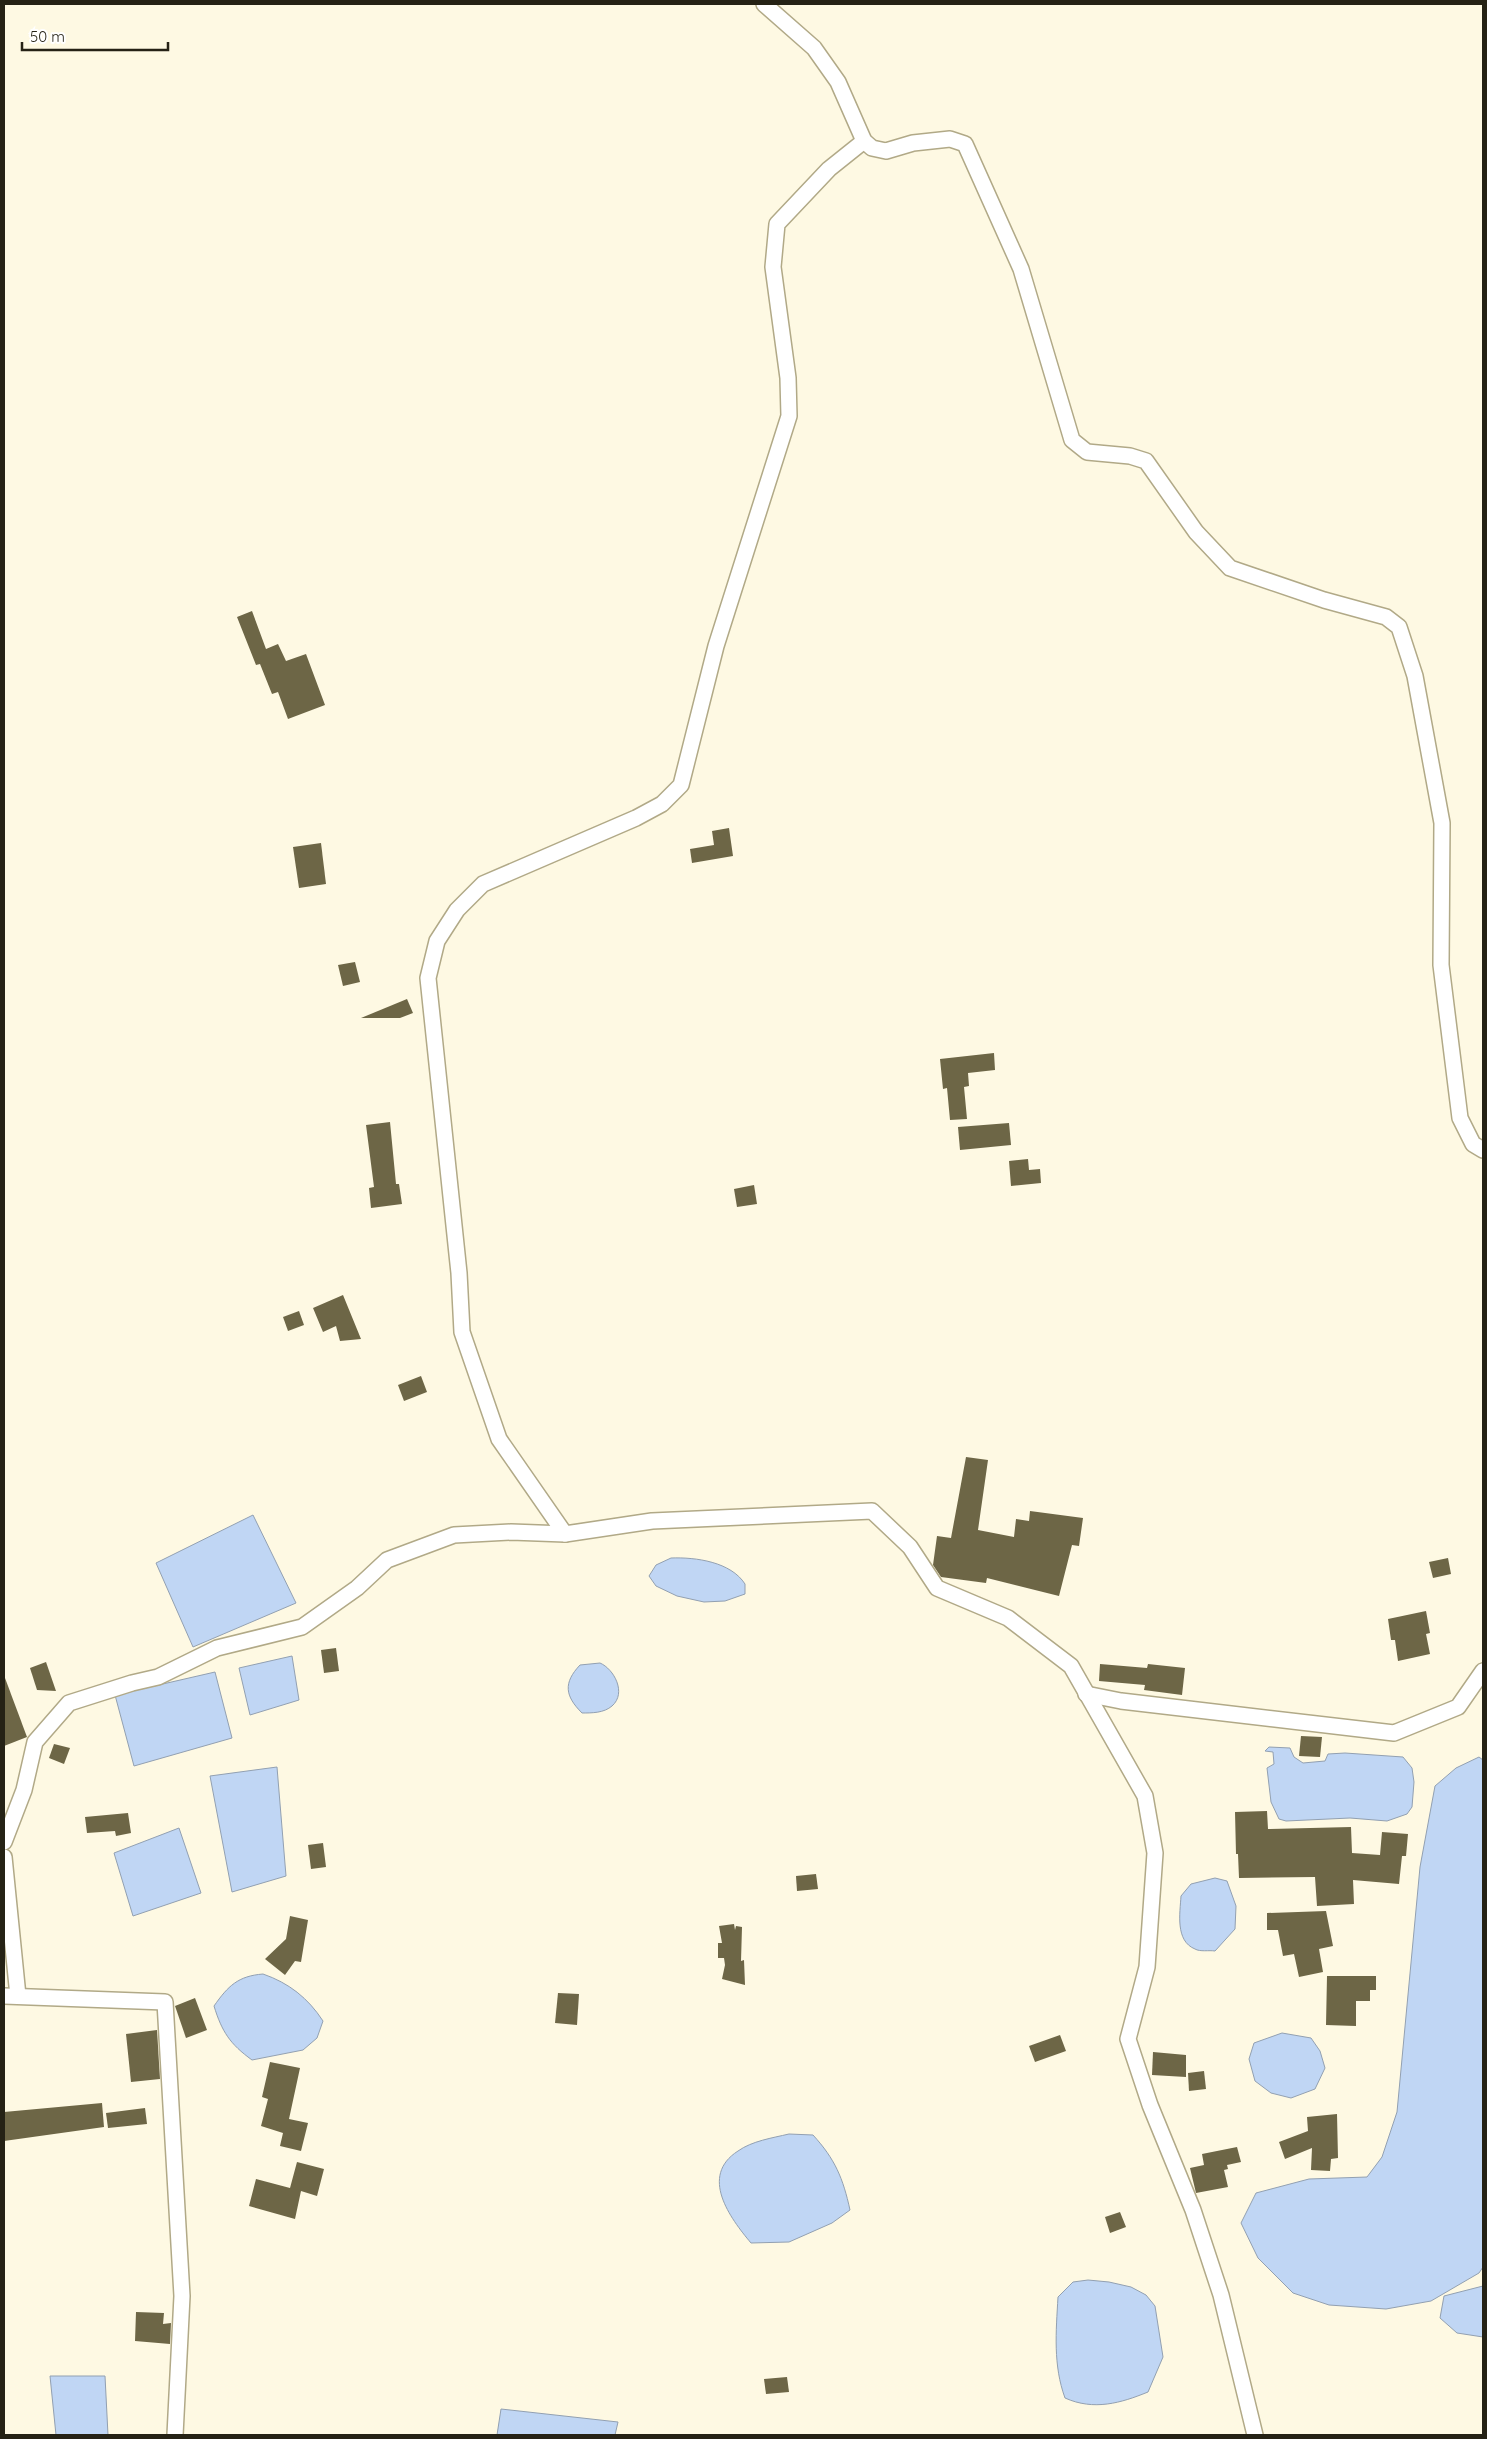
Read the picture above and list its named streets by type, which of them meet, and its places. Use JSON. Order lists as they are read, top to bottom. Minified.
{"scale_bar":"50 m"}
